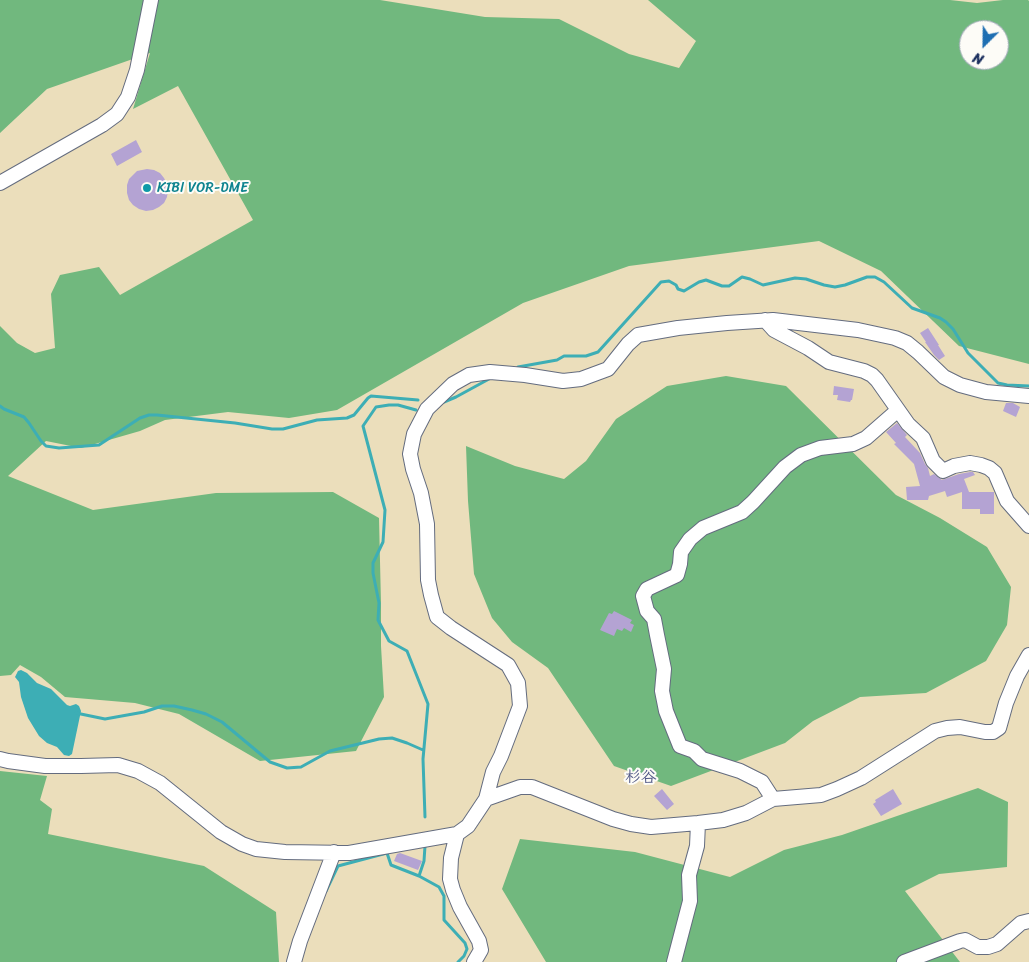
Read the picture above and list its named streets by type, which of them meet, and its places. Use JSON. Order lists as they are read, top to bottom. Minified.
{"districts":["杉谷"],"places":["KIBI VOR-DME"],"north":"bottom left"}
